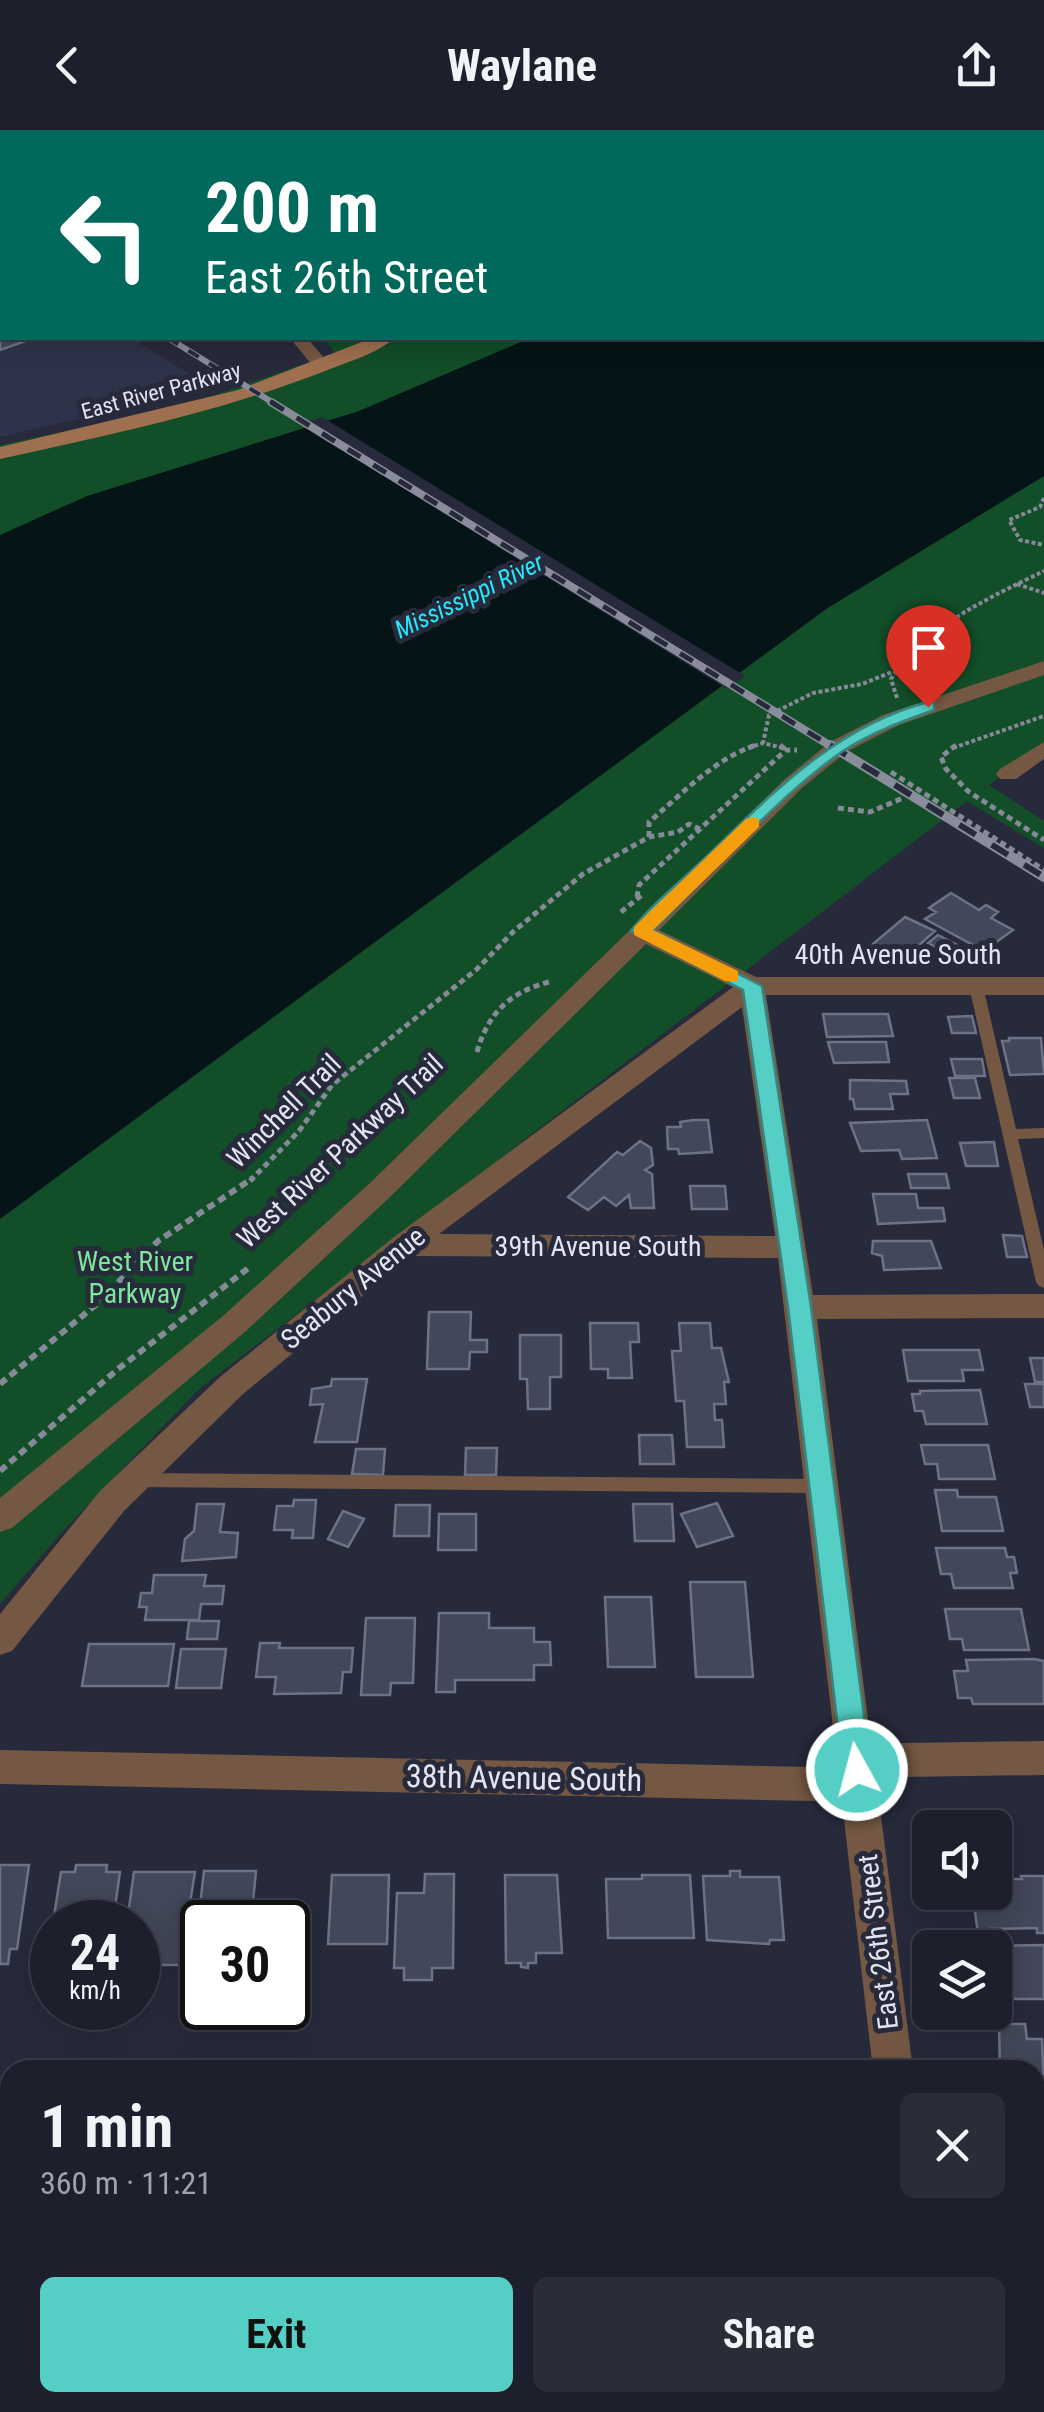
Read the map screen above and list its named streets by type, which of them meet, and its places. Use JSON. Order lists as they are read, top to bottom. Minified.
{"streets":{"street":["East River Parkway","40th Avenue South","39th Avenue South","Seabury Avenue","38th Avenue South","East 26th Street"],"path":["Winchell Trail","West River Parkway Trail"]},"crossings":[["40th Avenue South","Seabury Avenue"],["40th Avenue South","East 26th Street"],["39th Avenue South","Seabury Avenue"],["39th Avenue South","East 26th Street"],["Seabury Avenue","East 26th Street"],["38th Avenue South","East 26th Street"]],"water":["Mississippi River"],"parks":["West River Parkway"],"page":{"header":"Waylane","turn":["200 m","East 26th Street"],"speed":"24 km/h","limit":"30","heading":["1 min","360 m · 11:21"],"buttons":["Exit","Share"]}}
